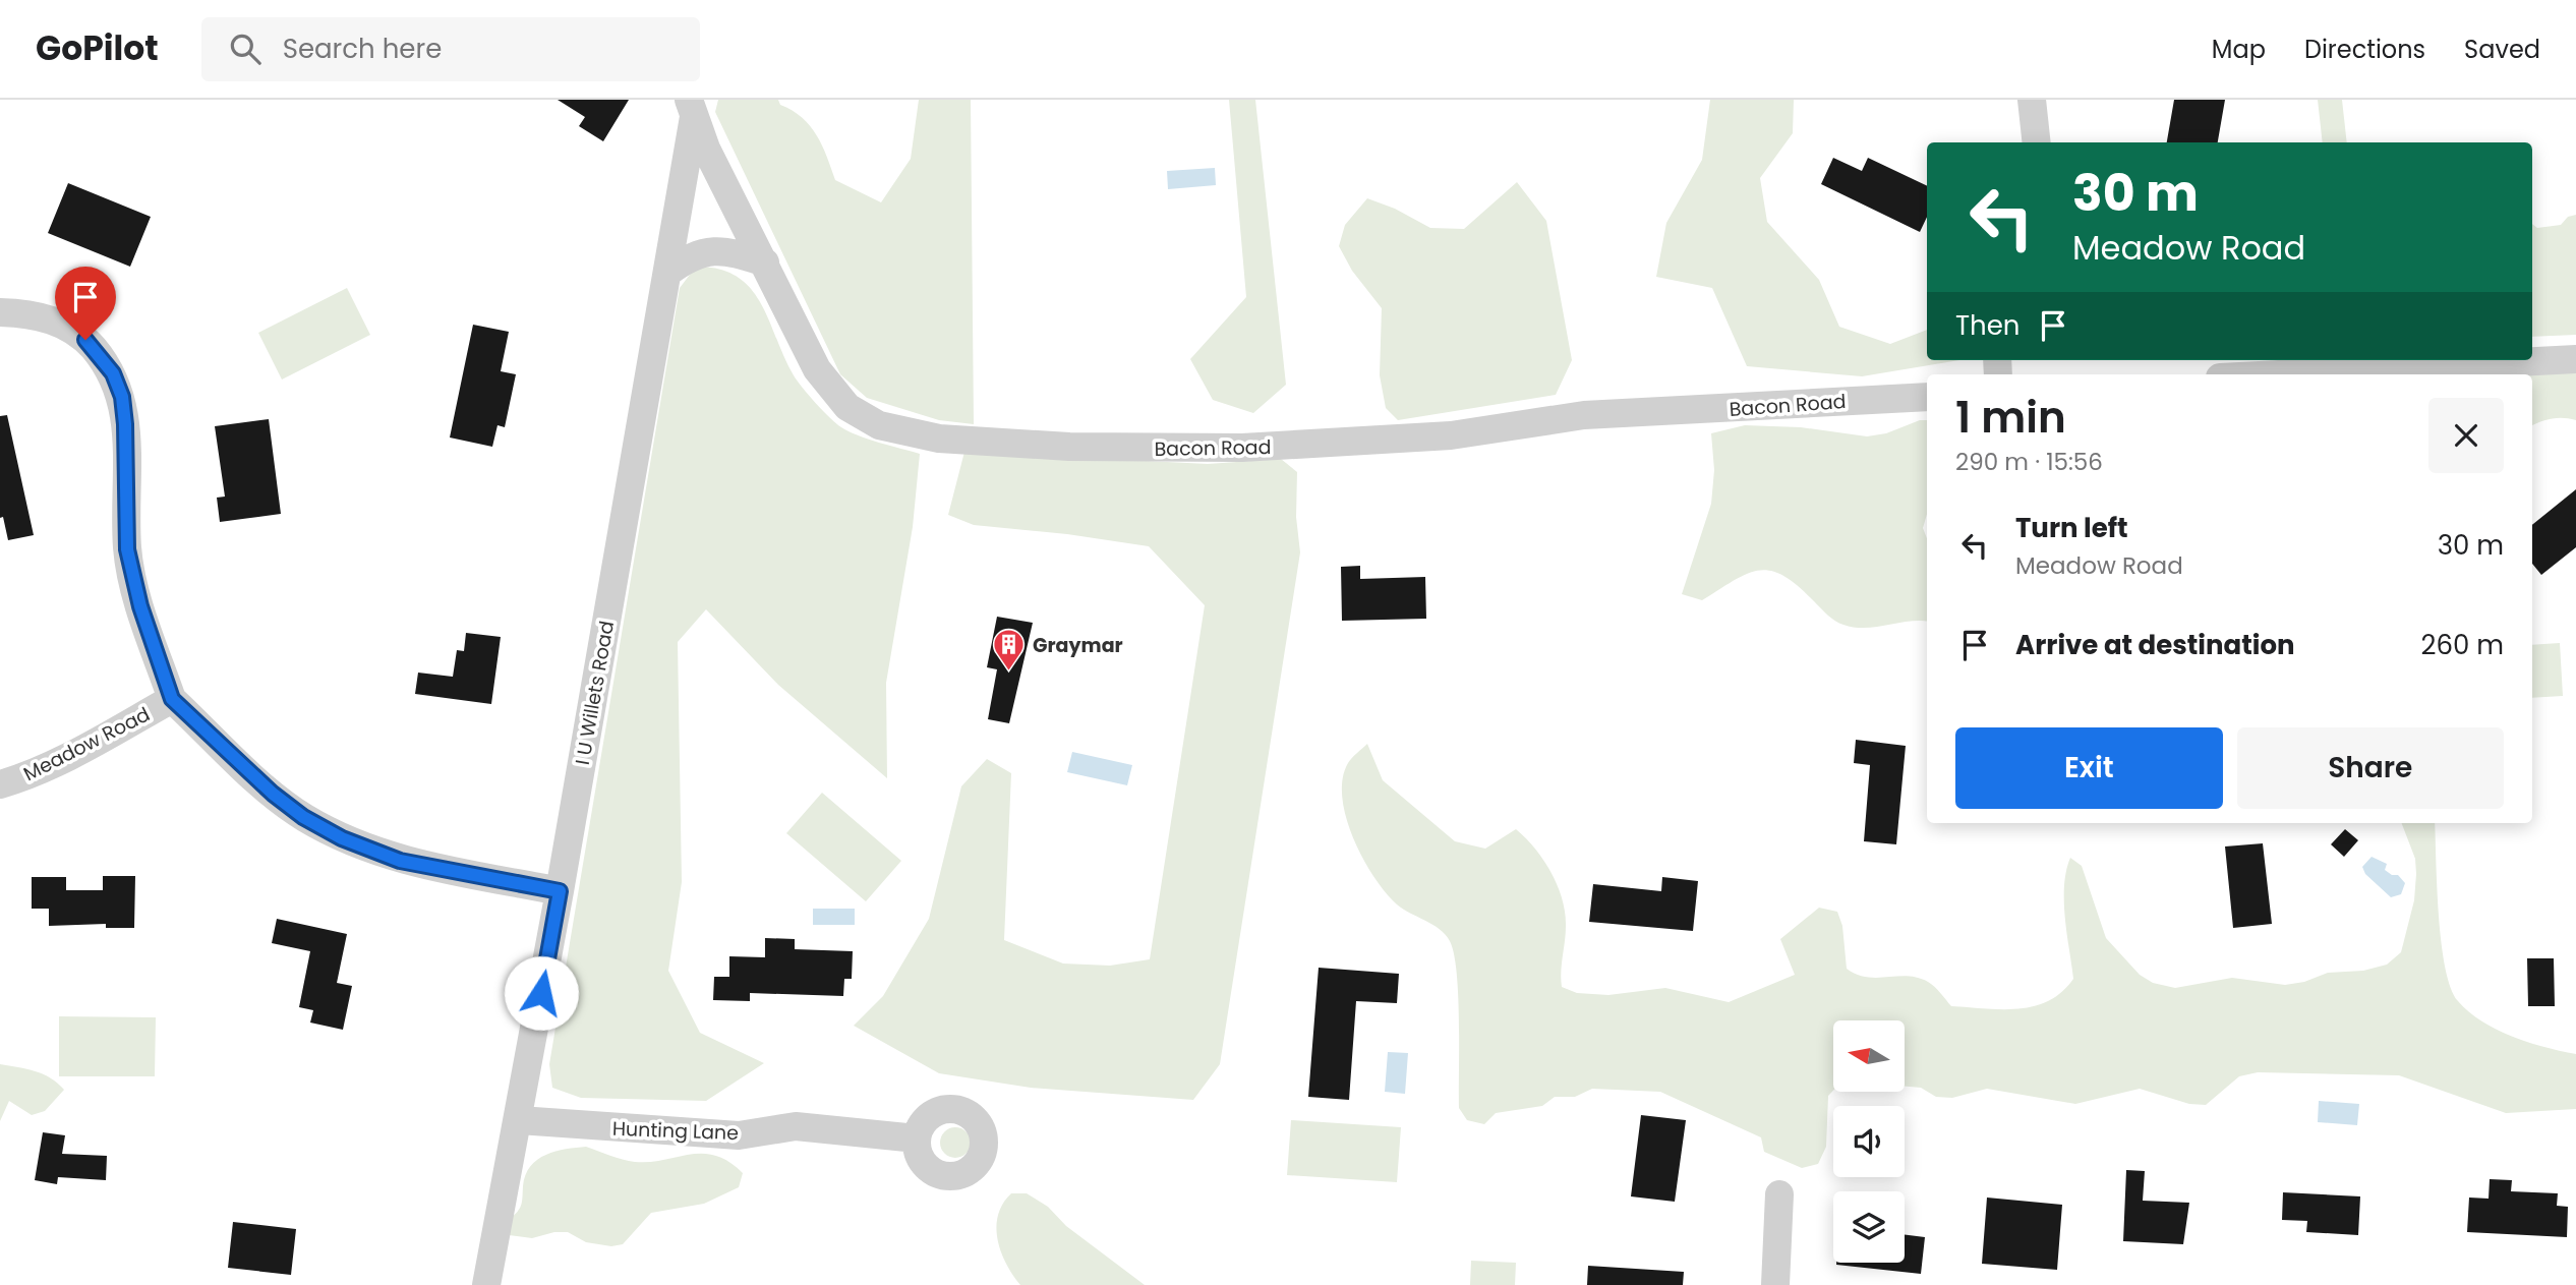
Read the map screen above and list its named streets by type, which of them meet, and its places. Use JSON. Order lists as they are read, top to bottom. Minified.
{"streets":{"street":["Bacon Road","I U Willets Road","Meadow Road","Hunting Lane"]},"crossings":[["Bacon Road","I U Willets Road"],["I U Willets Road","Meadow Road"],["I U Willets Road","Hunting Lane"]],"places":{"building":["Graymar"]},"north":"left","page":{"header":"GoPilot","search":"Search here","nav":["Map","Directions","Saved"],"turn":["30 m","Meadow Road"],"then":"Then","heading":["1 min","290 m · 15:56"],"list":[{"name":"Turn left","note":"Meadow Road","value":"30 m"},{"name":"Arrive at destination","value":"260 m"}],"buttons":["Exit","Share"]}}
